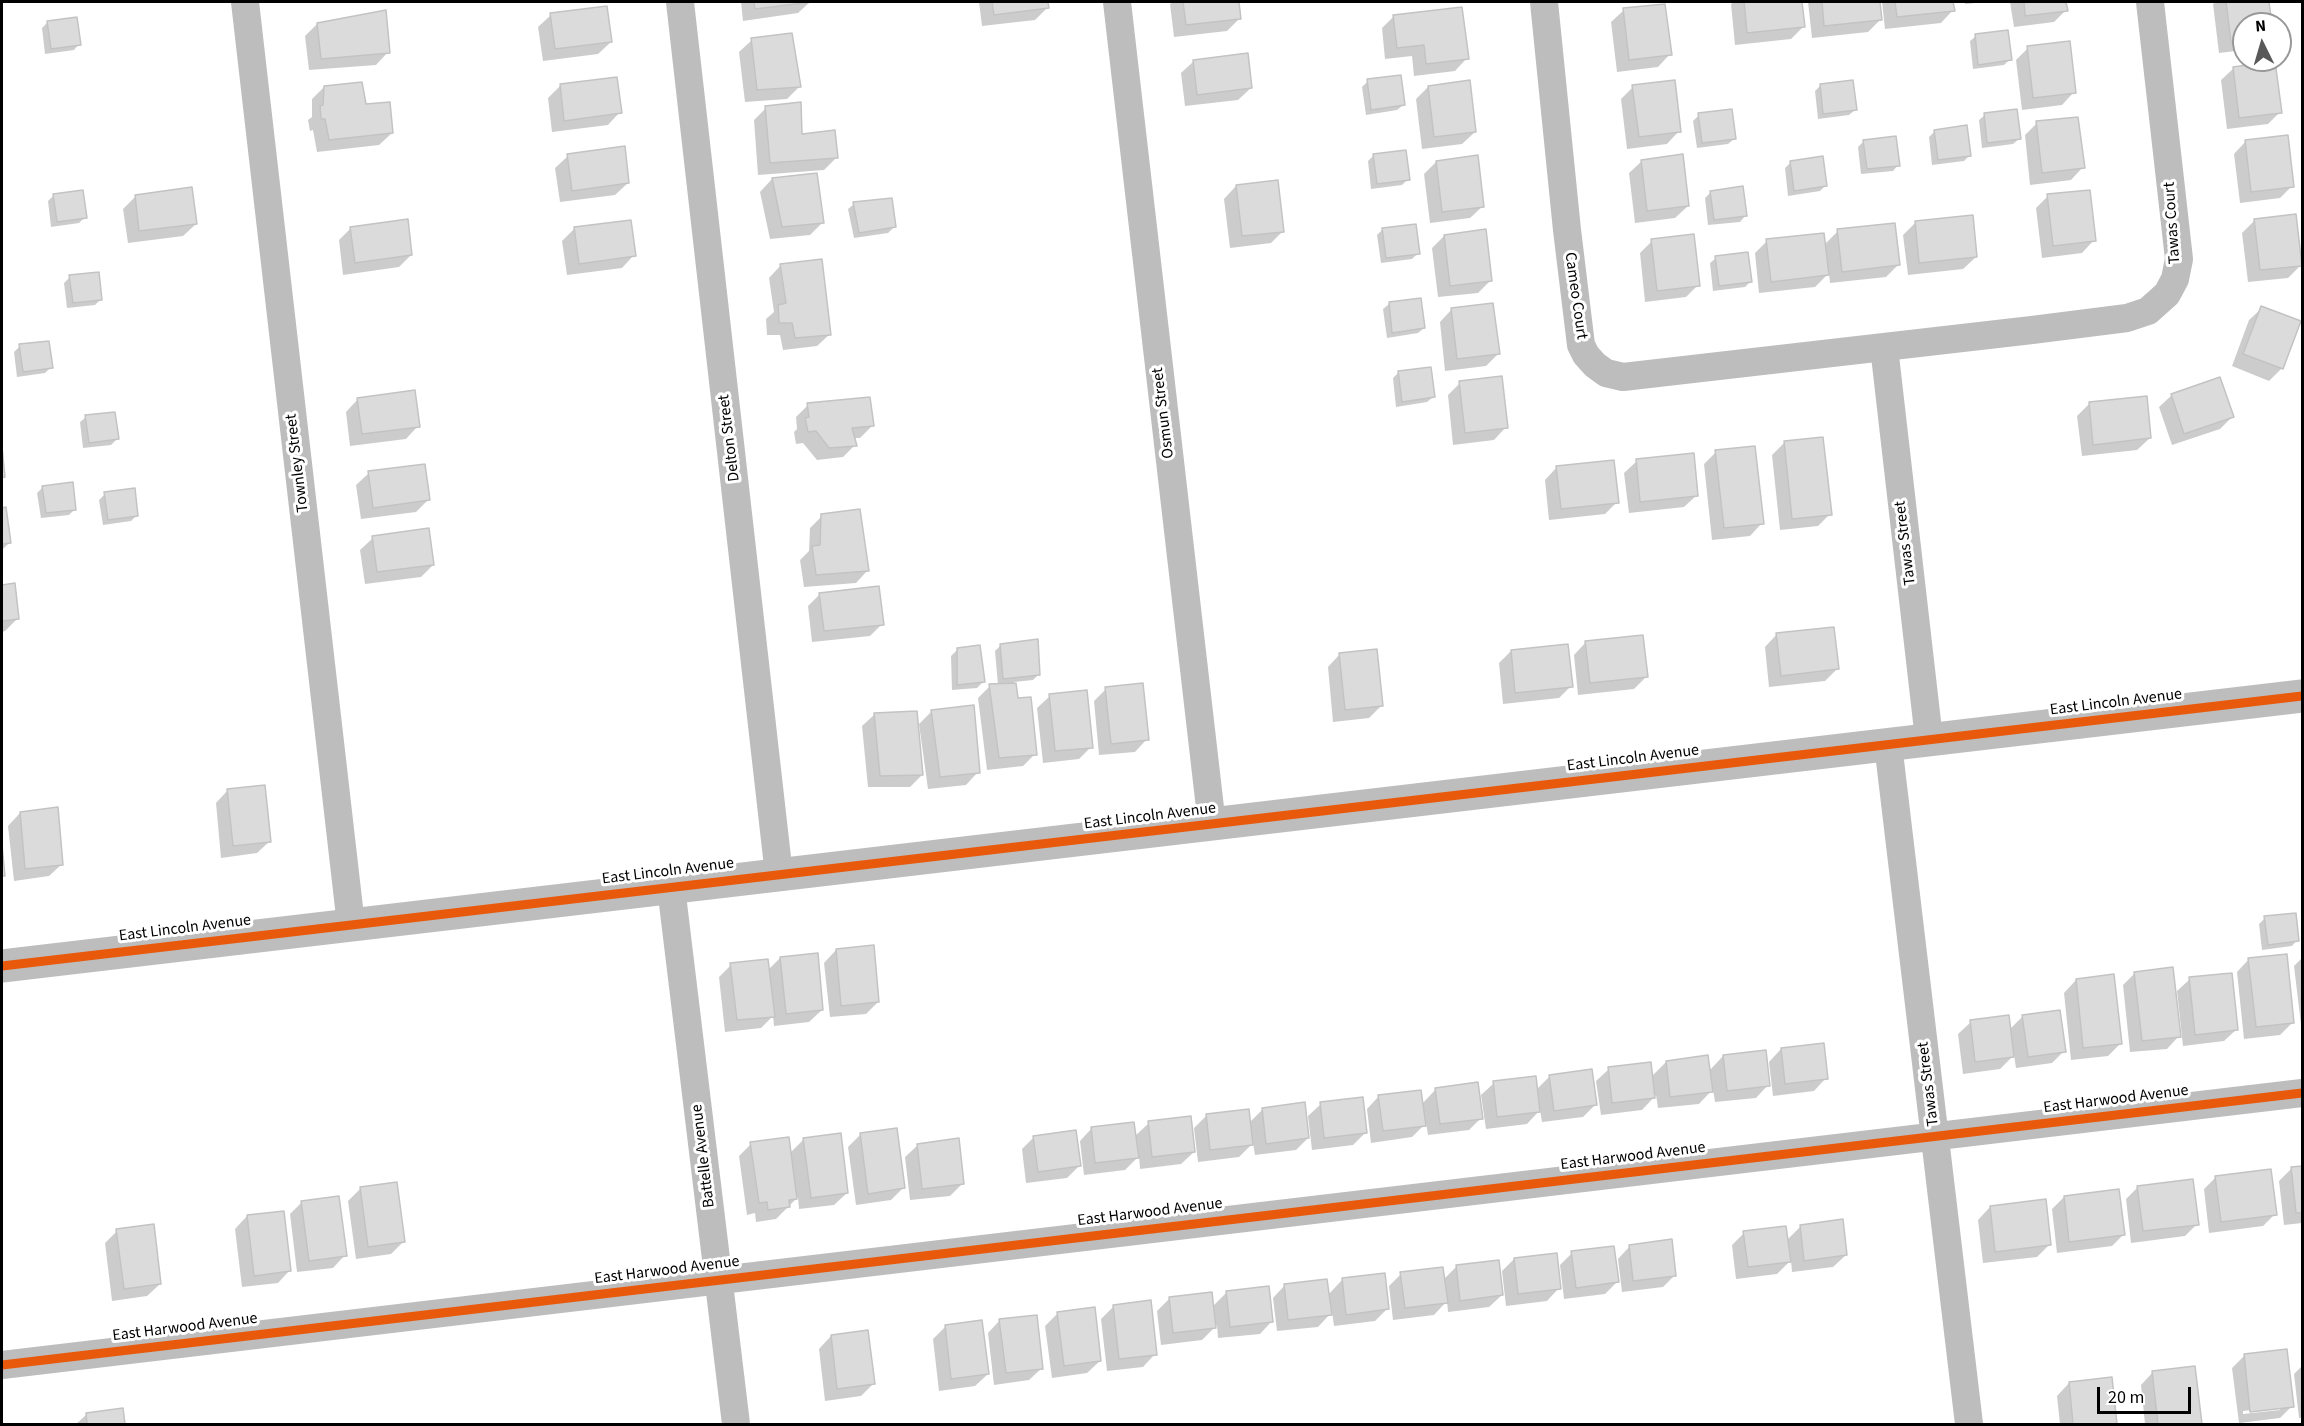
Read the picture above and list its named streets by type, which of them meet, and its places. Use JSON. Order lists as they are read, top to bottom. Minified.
{"streets":{"street":["Tawas Court","Cameo Court","Osmun Street","Delton Street","Townley Street","Tawas Street","East Lincoln Avenue","East Harwood Avenue","Battelle Avenue"]},"crossings":[["Tawas Court","Cameo Court"],["Tawas Court","Tawas Street"],["Cameo Court","Tawas Street"],["Osmun Street","East Lincoln Avenue"],["Delton Street","East Lincoln Avenue"],["Townley Street","East Lincoln Avenue"],["Tawas Street","East Lincoln Avenue"],["Tawas Street","East Harwood Avenue"],["East Lincoln Avenue","Battelle Avenue"],["East Harwood Avenue","Battelle Avenue"]],"scale_bar":"20 m","north":"top"}
